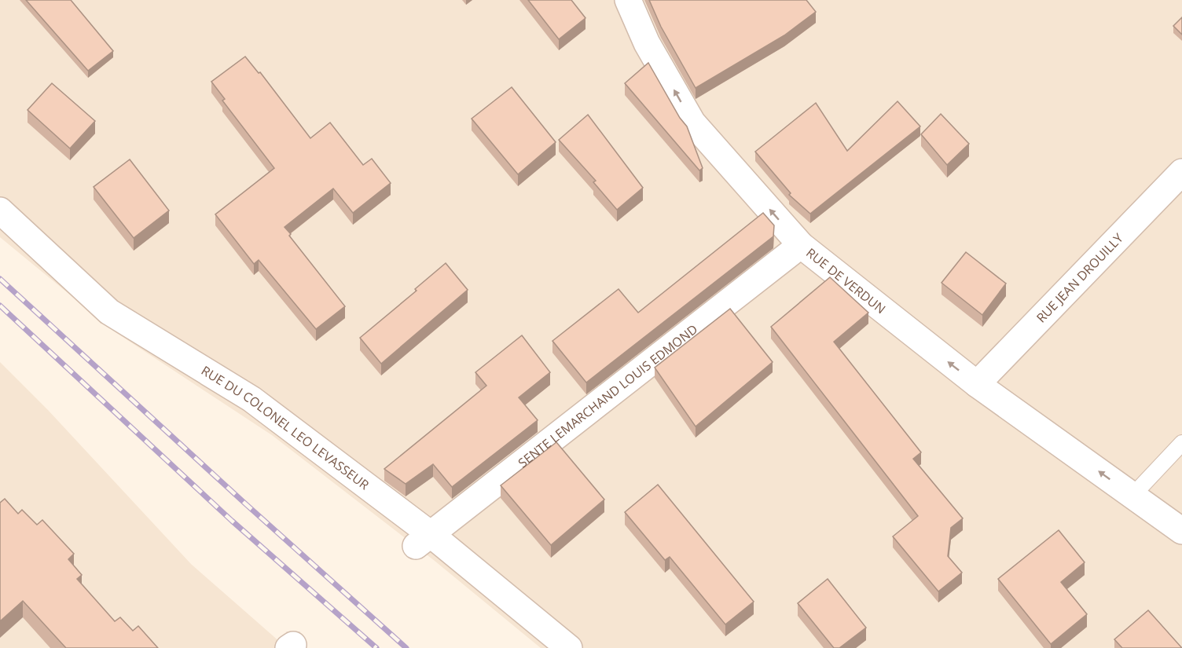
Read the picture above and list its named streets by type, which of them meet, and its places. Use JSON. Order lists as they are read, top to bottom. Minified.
{"streets":{"street":["RUE JEAN DROUILLY","RUE DE VERDUN","SENTE LEMARCHAND LOUIS EDMOND","RUE DU COLONEL LEO LEVASSEUR"]},"crossings":[["RUE JEAN DROUILLY","RUE DE VERDUN"],["RUE DE VERDUN","SENTE LEMARCHAND LOUIS EDMOND"],["SENTE LEMARCHAND LOUIS EDMOND","RUE DU COLONEL LEO LEVASSEUR"]],"one_way":["RUE DE VERDUN"]}
